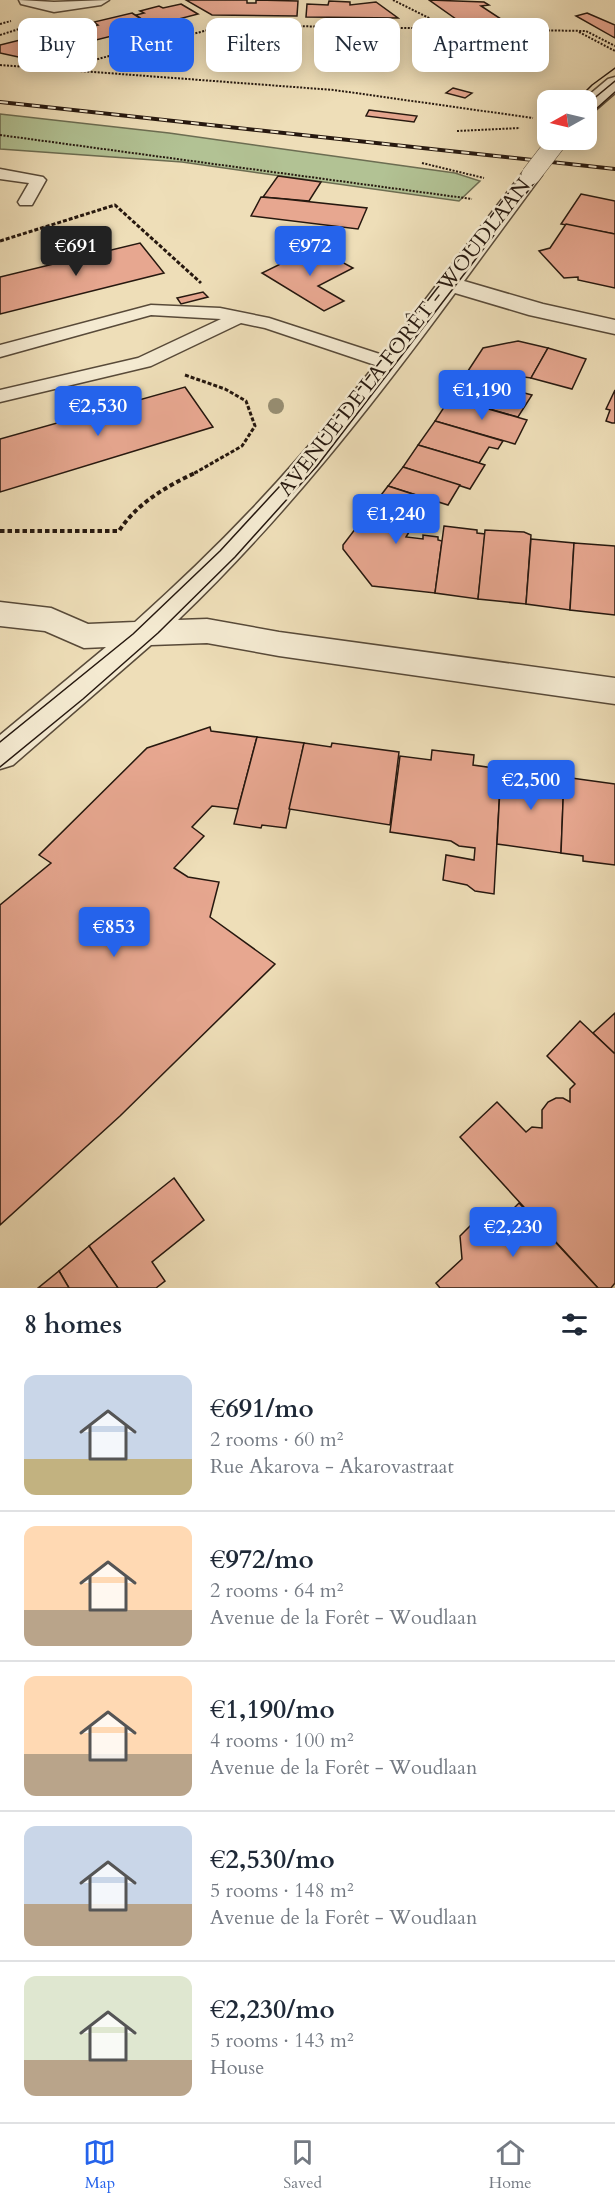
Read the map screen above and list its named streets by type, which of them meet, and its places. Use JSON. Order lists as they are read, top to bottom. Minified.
{"streets":{"street":["AVENUE DE LA FORÊT - WOUDLAAN"]},"north":"left","page":{"chip":["Buy","Rent","Filters","New","Apartment"],"price":["€691","€972","€1,190","€2,530","€1,240","€2,500","€853","€2,230"],"heading":"8 homes","list":[{"name":"€691/mo","note":"2 rooms · 60 m² · Rue Akarova - Akarovastraat"},{"name":"€972/mo","note":"2 rooms · 64 m² · Avenue de la Forêt - Woudlaan"},{"name":"€1,190/mo","note":"4 rooms · 100 m² · Avenue de la Forêt - Woudlaan"},{"name":"€2,530/mo","note":"5 rooms · 148 m² · Avenue de la Forêt - Woudlaan"},{"name":"€2,230/mo","note":"5 rooms · 143 m² · House"}],"tabs":["Map","Saved","Home"]}}
